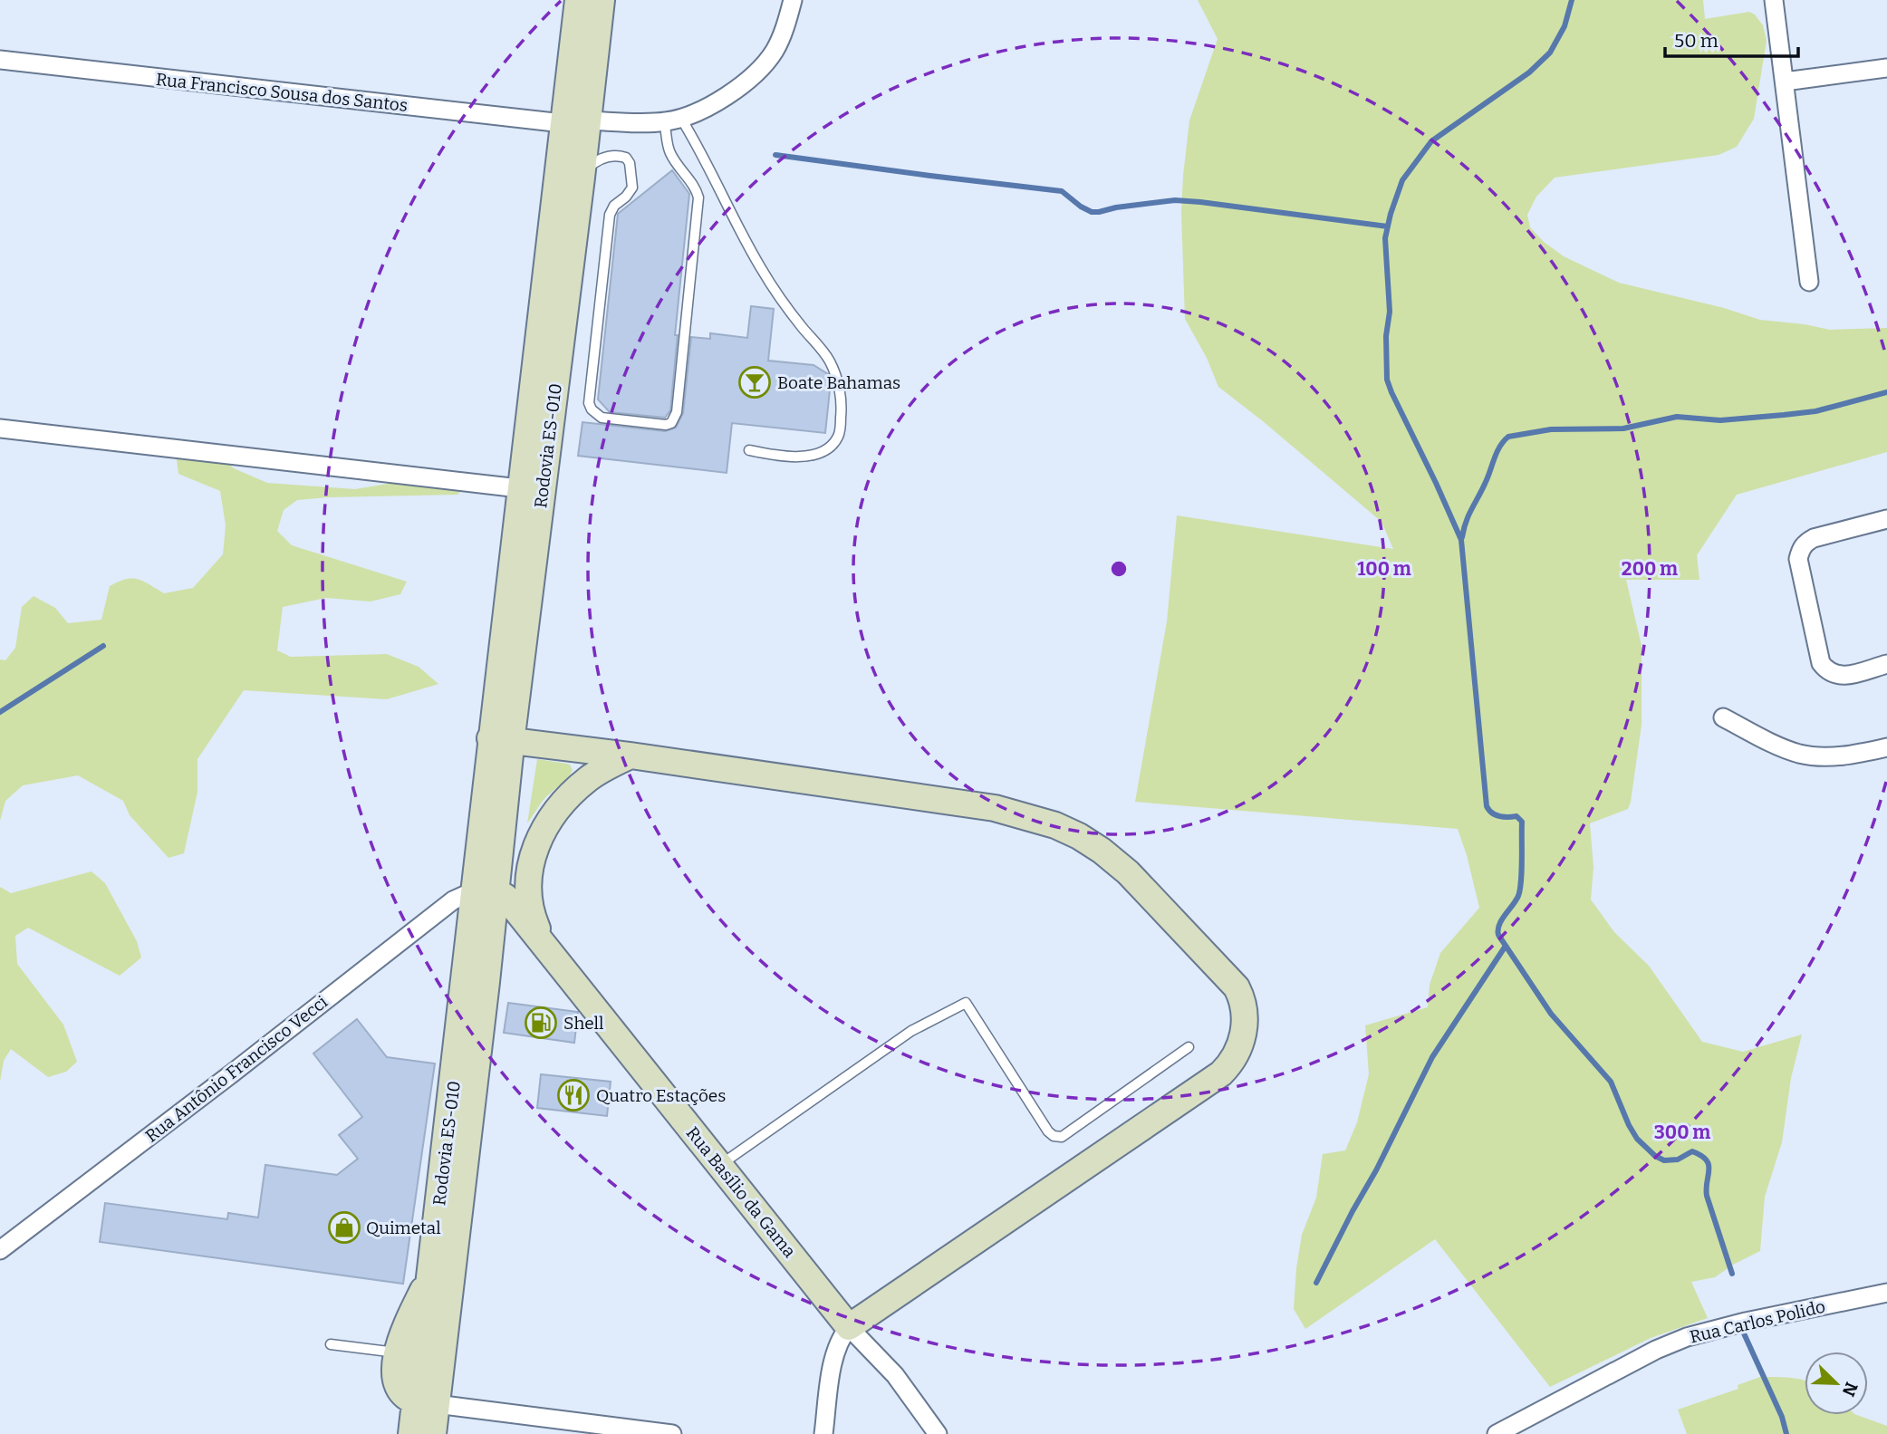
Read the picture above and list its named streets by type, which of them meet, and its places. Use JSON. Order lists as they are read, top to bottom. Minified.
{"streets":{"main road":["Rodovia ES-010","Rua Basílio da Gama"],"street":["Rua Francisco Sousa dos Santos","Rua Antônio Francisco Vecci","Rua Carlos Polido"]},"crossings":[["Rua Francisco Sousa dos Santos","Rodovia ES-010"],["Rodovia ES-010","Rua Antônio Francisco Vecci"],["Rodovia ES-010","Rua Basílio da Gama"],["Rua Antônio Francisco Vecci","Rua Basílio da Gama"]],"places":{"bar":["Boate Bahamas"],"fuel station":["Shell"],"restaurant":["Quatro Estações"],"shop":["Quimetal"]},"scale_bar":"50 m","north":"bottom right","rings":["100 m","200 m","300 m"]}
